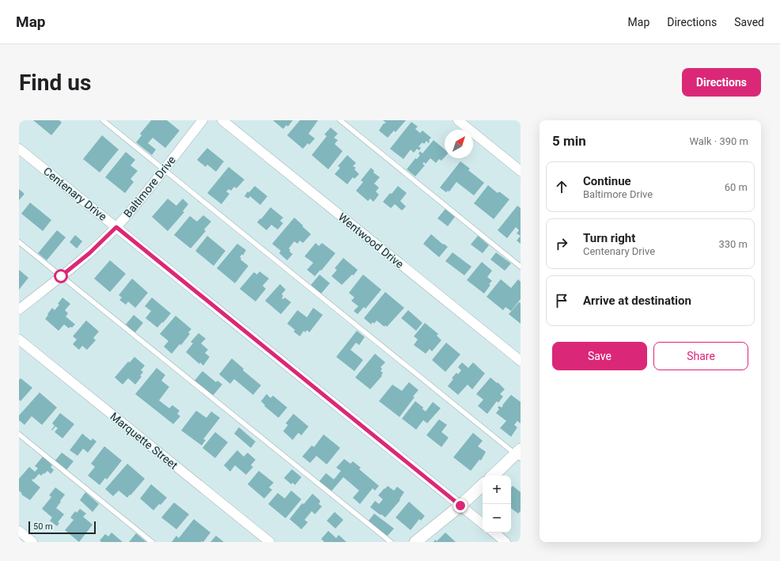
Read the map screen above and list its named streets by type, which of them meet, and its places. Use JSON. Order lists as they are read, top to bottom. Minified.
{"streets":{"street":["Baltimore Drive","Centenary Drive","Wentwood Drive","Marquette Street"]},"crossings":[["Baltimore Drive","Centenary Drive"]],"scale_bar":"50 m","north":"top right","page":{"header":"Map","nav":["Map","Directions","Saved"],"buttons":["Directions",["Save","Share"]],"title":"Find us","heading":["5 min","Walk · 390 m"],"list":[["Continue","Baltimore Drive","60 m"],["Turn right","Centenary Drive","330 m"],"Arrive at destination"],"map_buttons":["+","−"],"scale":"50 m"}}
